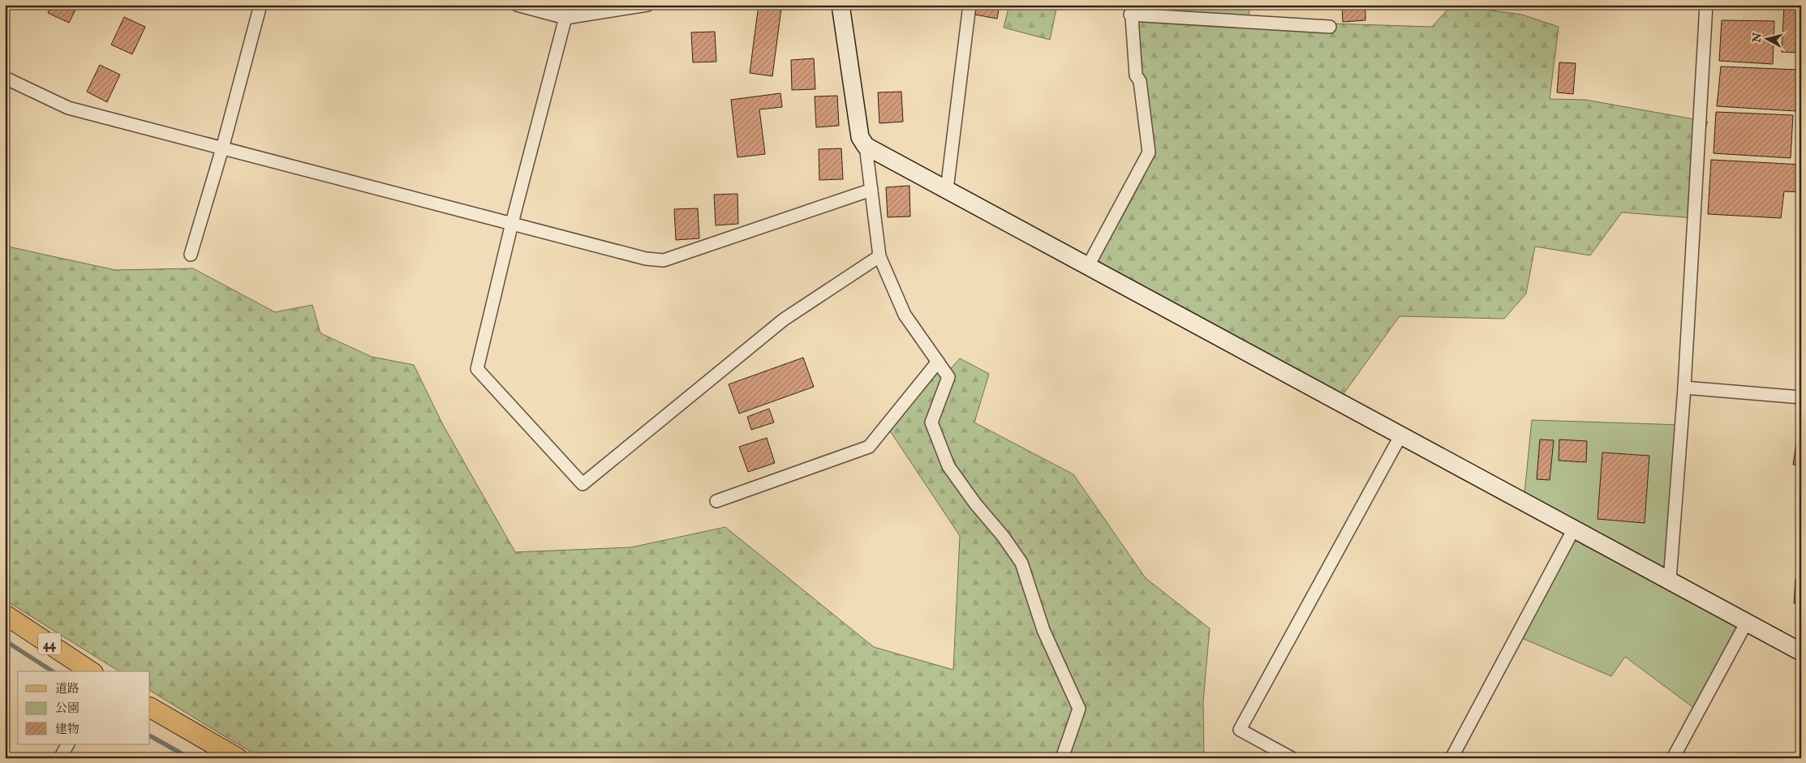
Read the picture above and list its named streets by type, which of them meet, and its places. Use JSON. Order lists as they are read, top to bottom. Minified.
{"streets":{"main road":["44"]},"legend":["道路","公園","建物"],"north":"left"}
